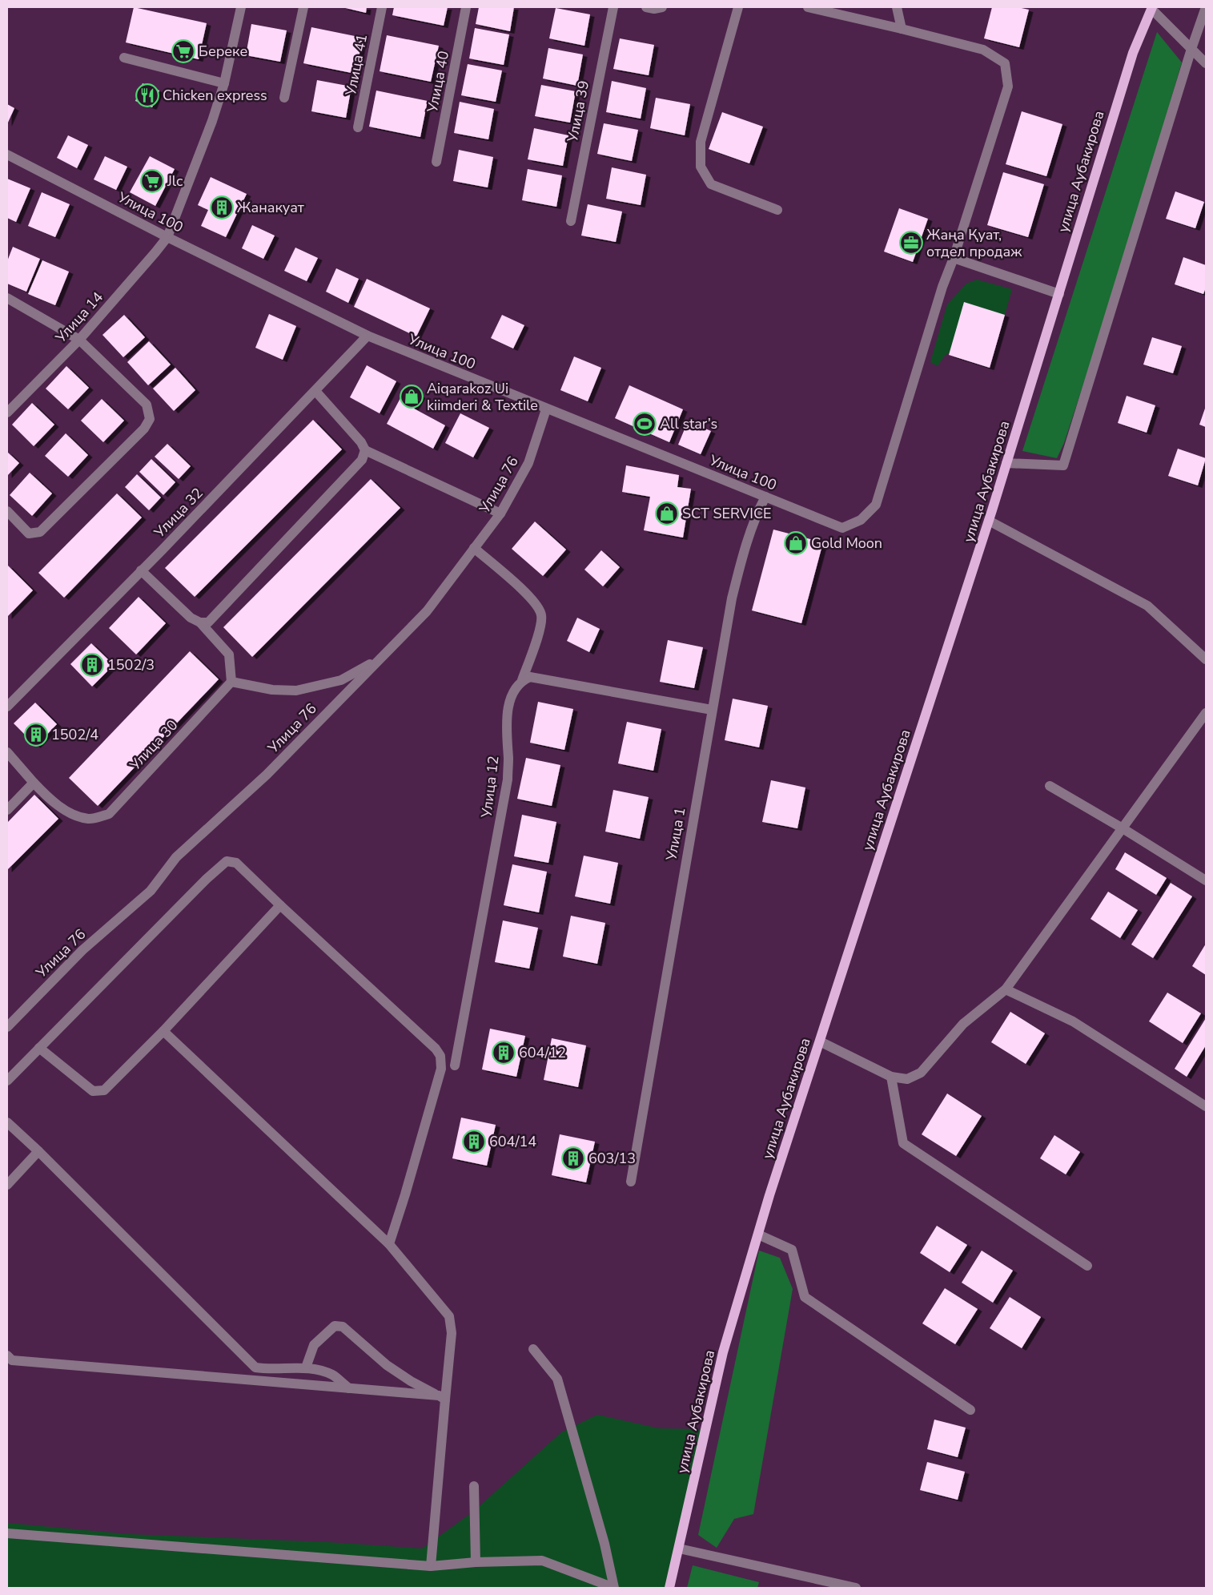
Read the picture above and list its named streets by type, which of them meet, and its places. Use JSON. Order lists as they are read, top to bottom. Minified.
{"streets":{"main road":["улица Аубакирова"],"street":["Улица 41","Улица 40","Улица 39","Улица 100","Улица 14","Улица 76","Улица 32","Улица 30","Улица 12","Улица 1"]},"crossings":[["Улица 100","Улица 14"],["Улица 100","Улица 76"],["Улица 100","Улица 32"],["Улица 100","Улица 1"],["Улица 76","Улица 12"]],"places":{"supermarket":["Береке","Jlc"],"restaurant":["Chicken express"],"building":["Жанакуат","1502/3","1502/4","604/12","604/14","603/13"],"office":["Жаңа Қуат, отдел продаж"],"shop":["Aiqarakoz Ui kiimderi & Textile","SCT SERVICE","Gold Moon"],"sports":["All star’s"]}}
